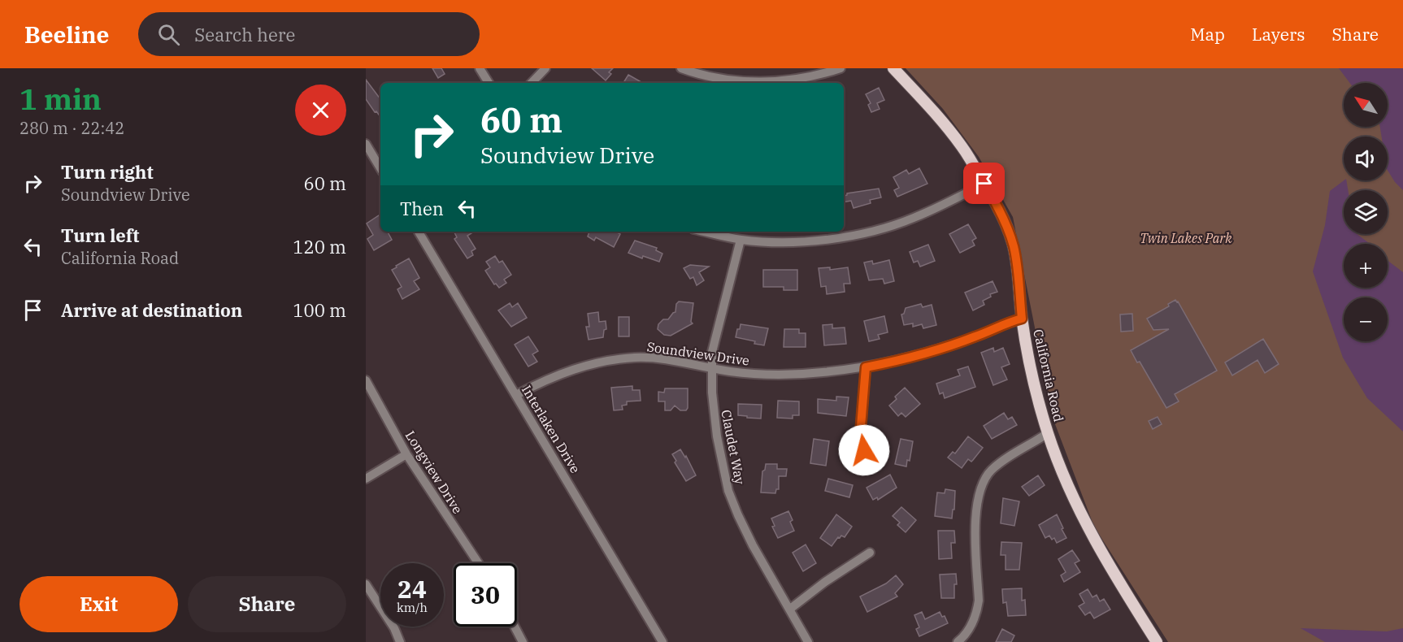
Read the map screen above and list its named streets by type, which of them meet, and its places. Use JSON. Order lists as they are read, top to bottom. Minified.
{"streets":{"main road":["California Road"],"street":["Soundview Drive","Interlaken Drive","Claudet Way","Longview Drive"]},"crossings":[["Soundview Drive","California Road"],["Soundview Drive","Interlaken Drive"],["Soundview Drive","Claudet Way"]],"parks":["Twin Lakes Park"],"north":"top left","page":{"header":"Beeline","search":"Search here","nav":["Map","Layers","Share"],"heading":["1 min","280 m · 22:42"],"map_buttons":["+","−"],"turn":["60 m","Soundview Drive"],"list":[{"name":"Turn right","note":"Soundview Drive","value":"60 m"},{"name":"Turn left","note":"California Road","value":"120 m"},{"name":"Arrive at destination","value":"100 m"}],"then":"Then","speed":"24 km/h","limit":"30","buttons":["Exit","Share"]}}
